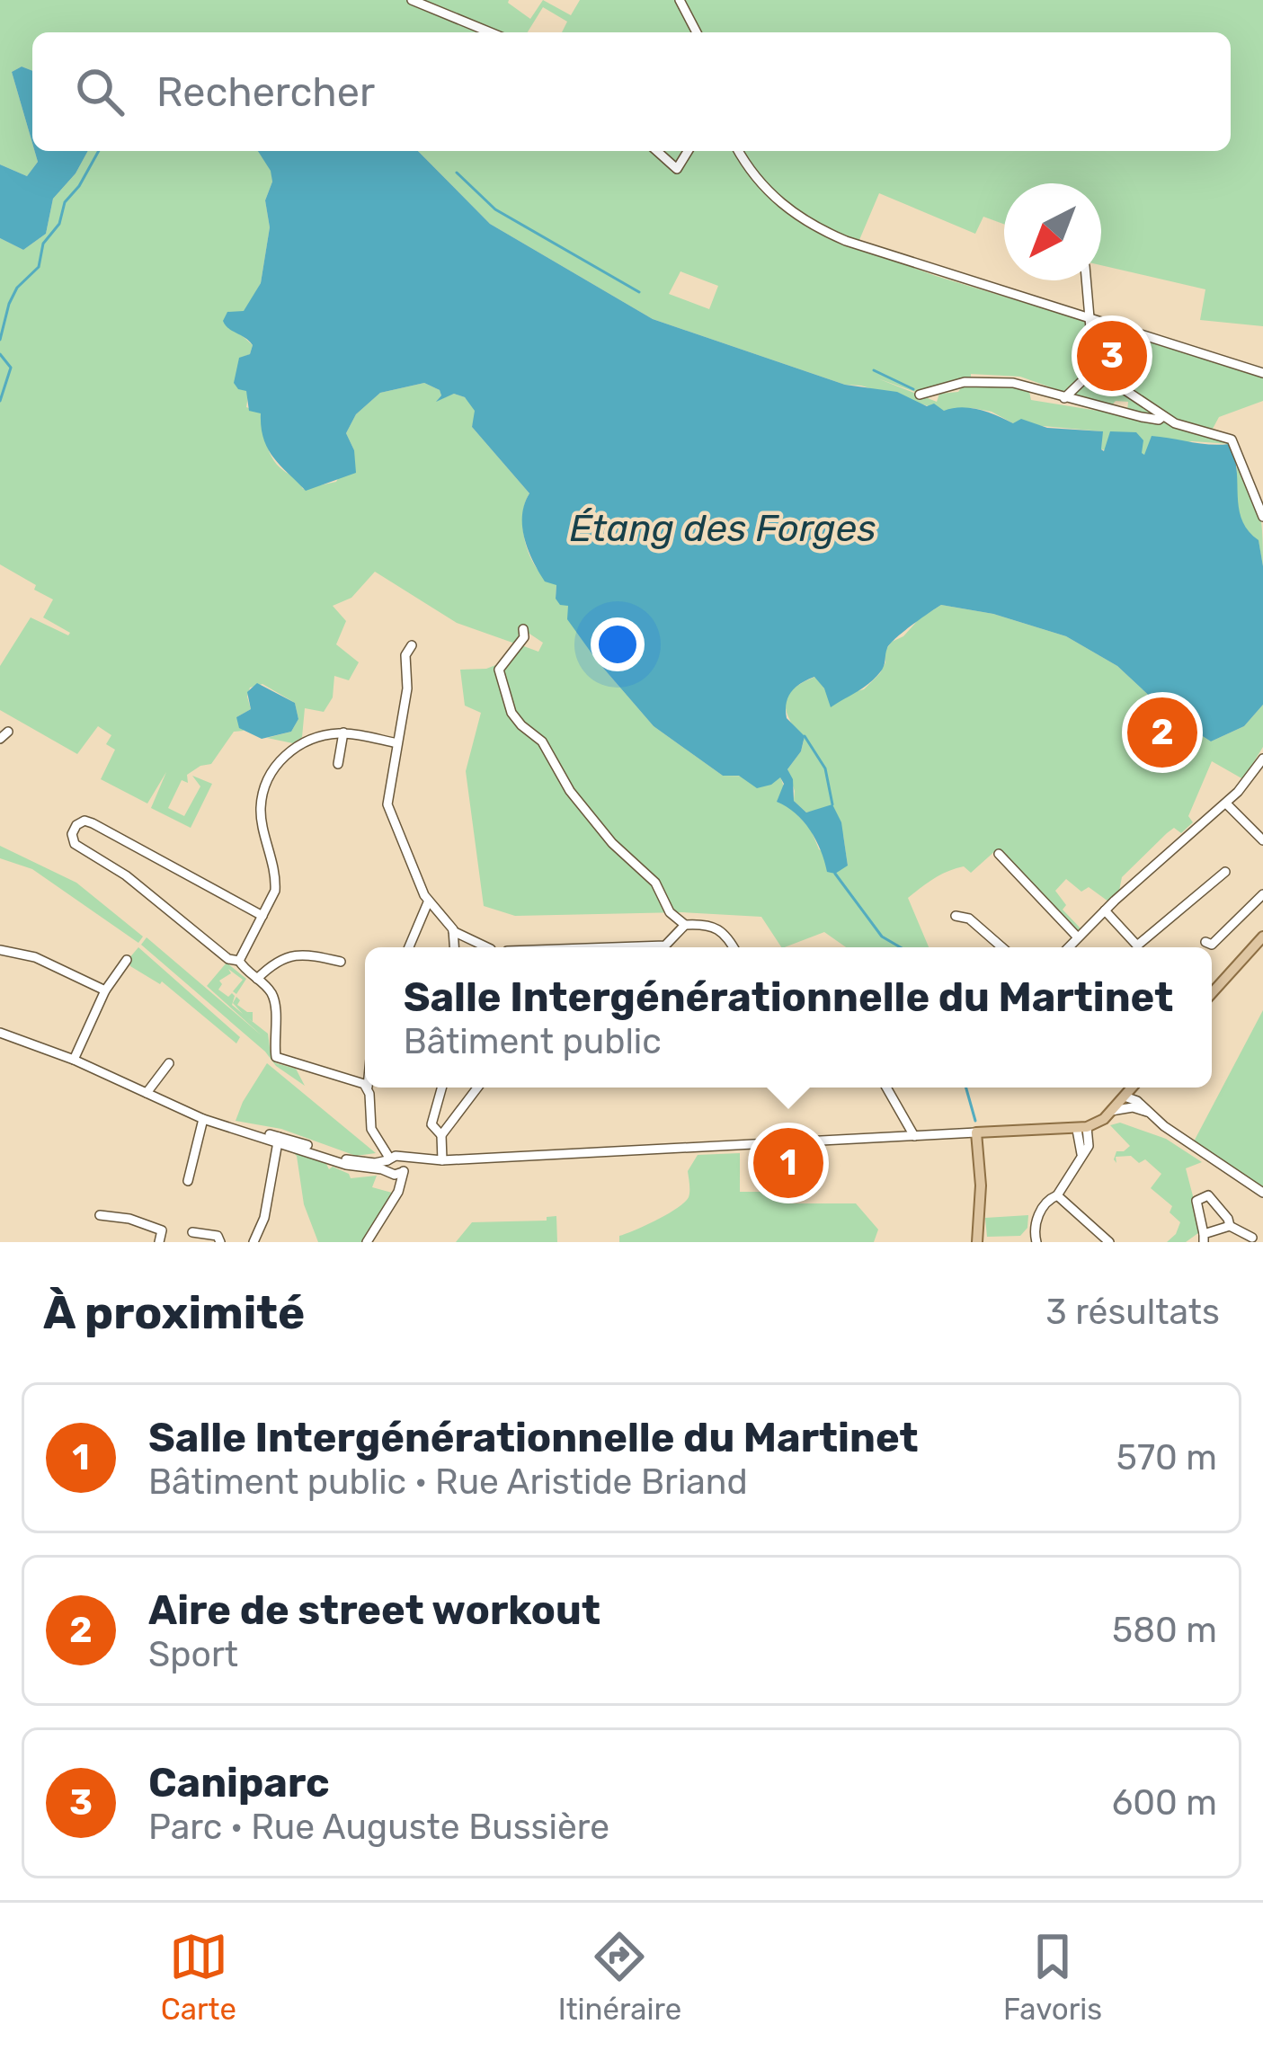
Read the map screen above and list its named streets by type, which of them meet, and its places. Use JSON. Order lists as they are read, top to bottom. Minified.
{"water":["Étang des Forges"],"north":"bottom left","page":{"search":"Rechercher","pins":["3","2","1"],"popup":["Salle Intergénérationnelle du Martinet","Bâtiment public"],"heading":["À proximité","3 résultats"],"list":[{"mark":"1","name":"Salle Intergénérationnelle du Martinet","note":"Bâtiment public · Rue Aristide Briand","value":"570 m"},{"mark":"2","name":"Aire de street workout","note":"Sport","value":"580 m"},{"mark":"3","name":"Caniparc","note":"Parc · Rue Auguste Bussière","value":"600 m"}],"nav":["Carte","Itinéraire","Favoris"]}}
